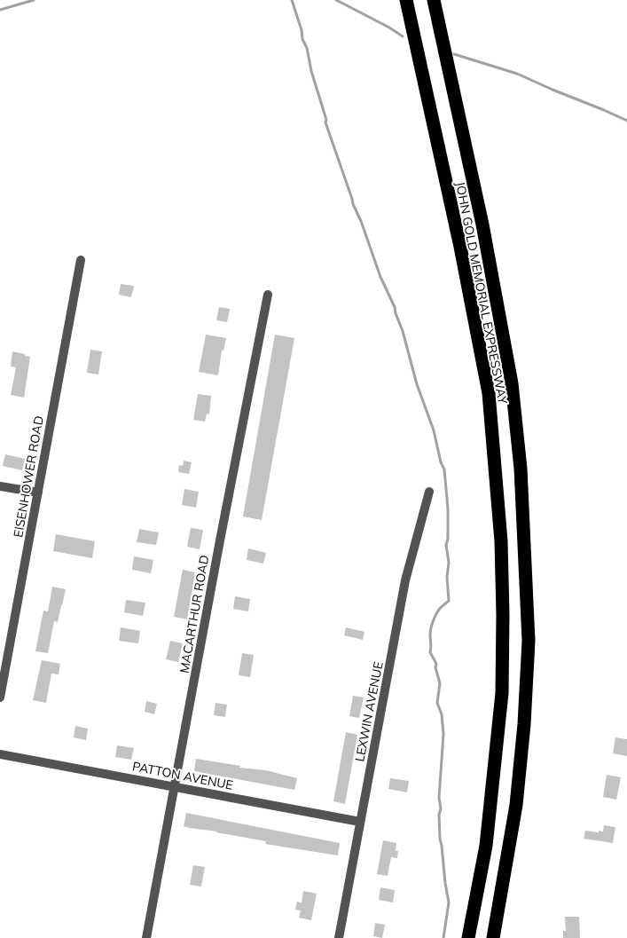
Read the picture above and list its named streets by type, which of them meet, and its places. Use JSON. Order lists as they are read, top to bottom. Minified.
{"streets":{"highway":["JOHN GOLD MEMORIAL EXPRESSWAY"],"street":["EISENHOWER ROAD","MACARTHUR ROAD","LEXWIN AVENUE","PATTON AVENUE"]},"crossings":[["MACARTHUR ROAD","PATTON AVENUE"],["LEXWIN AVENUE","PATTON AVENUE"]]}
